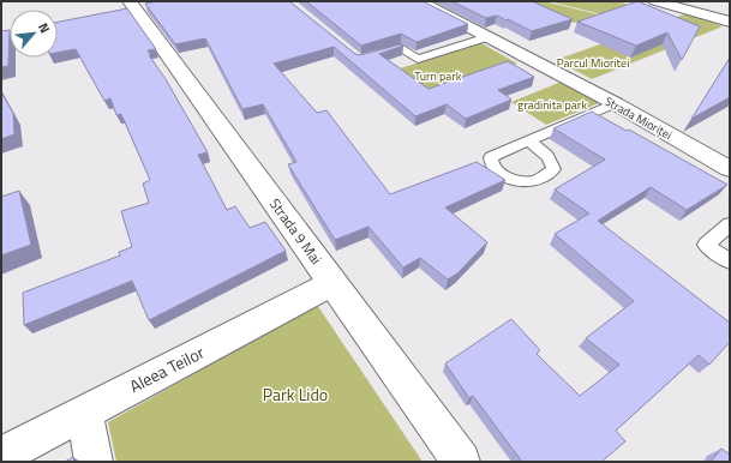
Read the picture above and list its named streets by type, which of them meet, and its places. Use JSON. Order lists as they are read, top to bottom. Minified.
{"streets":{"street":["Strada Mioriței","Strada 9 Mai","Aleea Teilor"]},"crossings":[["Strada 9 Mai","Aleea Teilor"]],"parks":["Parcul Mioritei","Turn park","gradinita park","Park Lido"],"north":"top right"}
